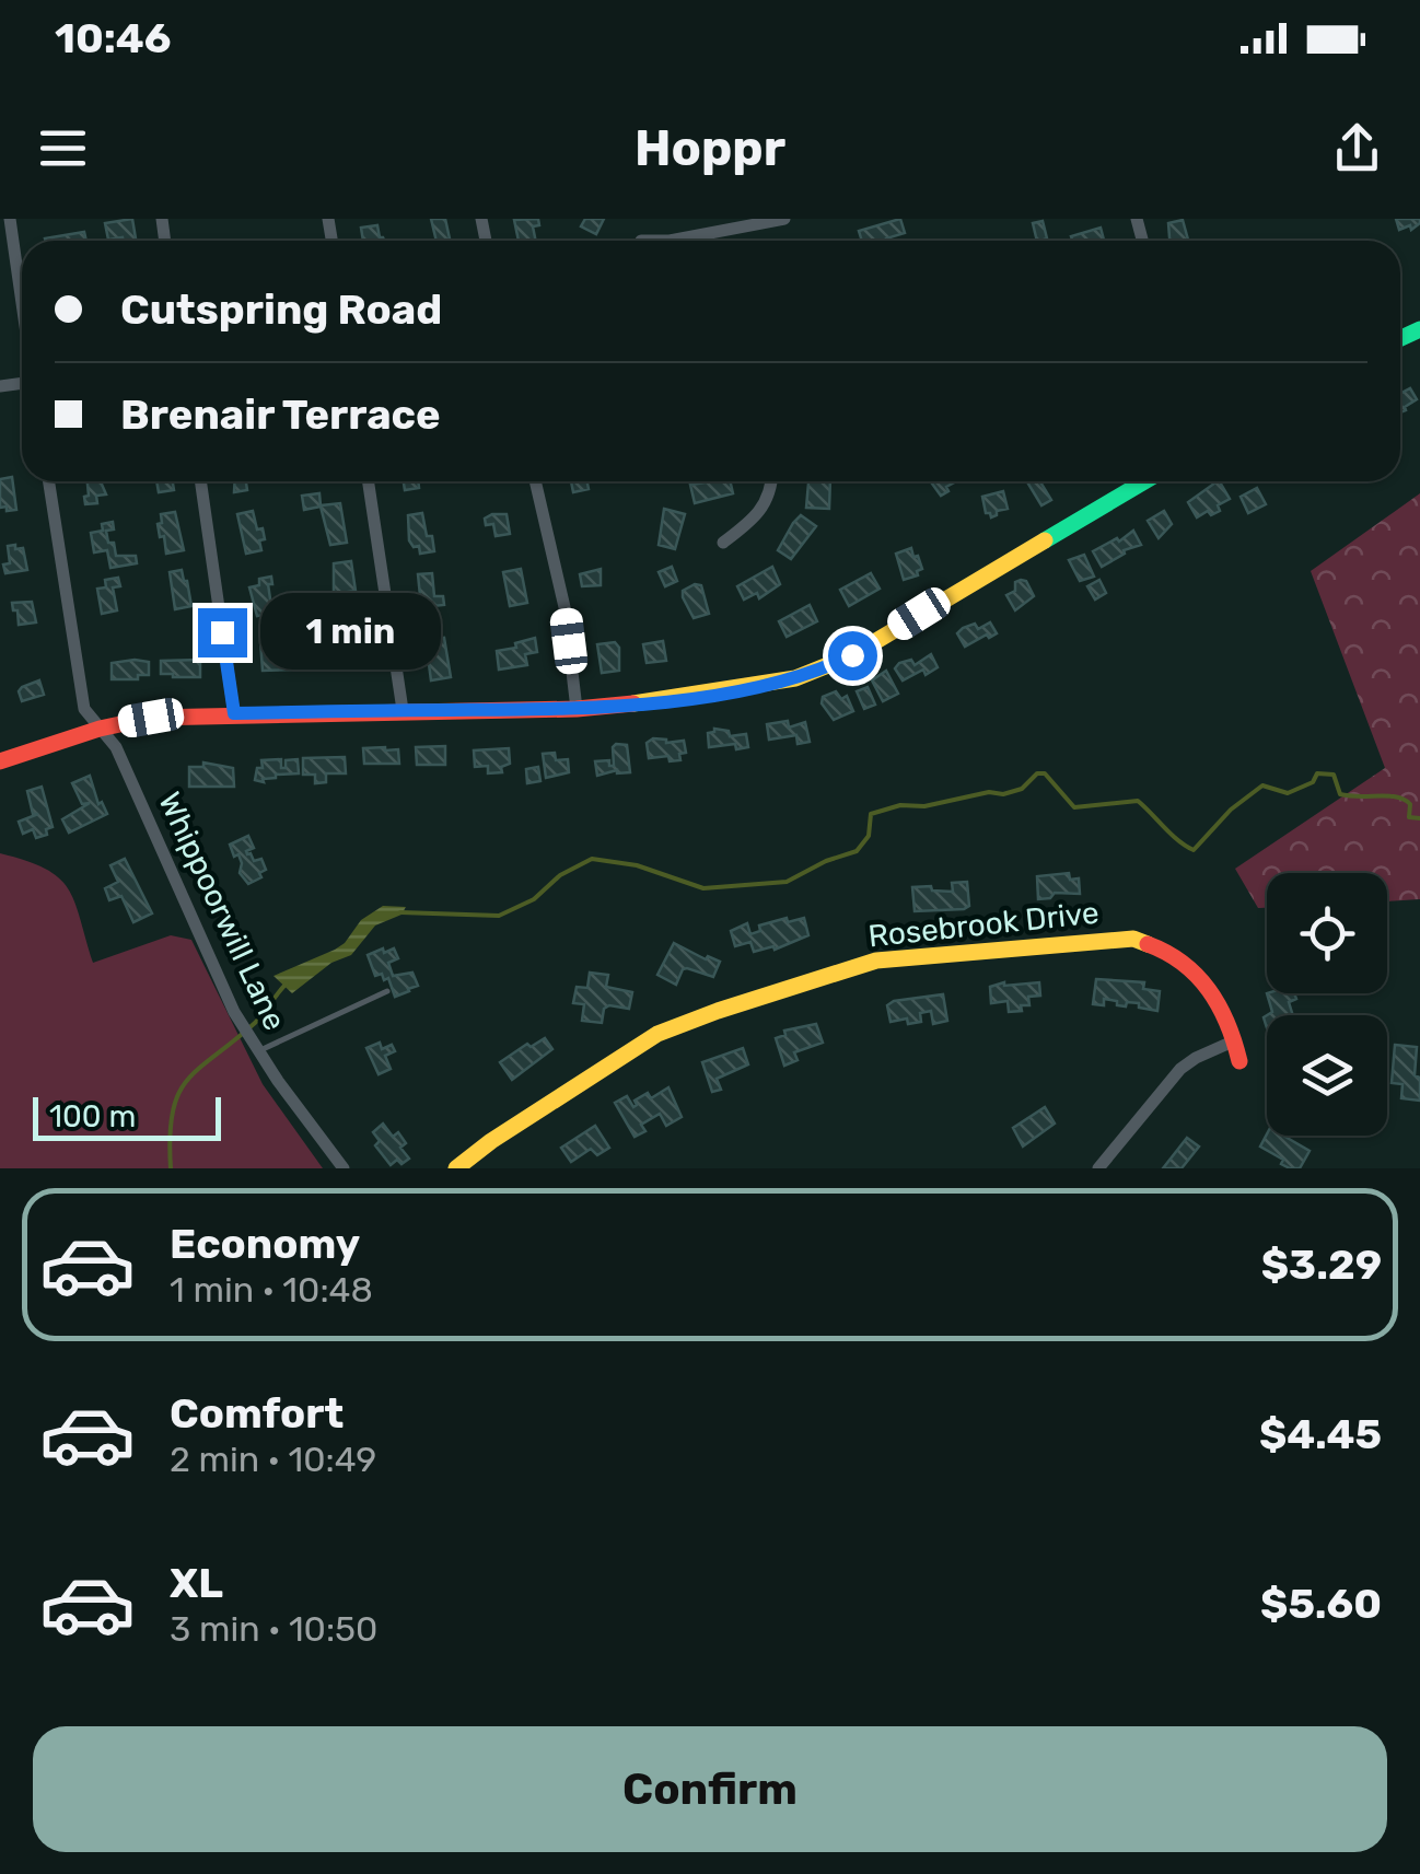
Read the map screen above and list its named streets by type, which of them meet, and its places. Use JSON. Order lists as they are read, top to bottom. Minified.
{"streets":{"street":["Whippoorwill Lane","Rosebrook Drive"]},"scale_bar":"100 m","page":{"status":"10:46","header":"Hoppr","banner":["Cutspring Road","Brenair Terrace"],"bubble":"1 min","scale":"100 m","list":[{"name":"Economy","note":"1 min · 10:48","value":"$3.29"},{"name":"Comfort","note":"2 min · 10:49","value":"$4.45"},{"name":"XL","note":"3 min · 10:50","value":"$5.60"}],"buttons":"Confirm"}}
